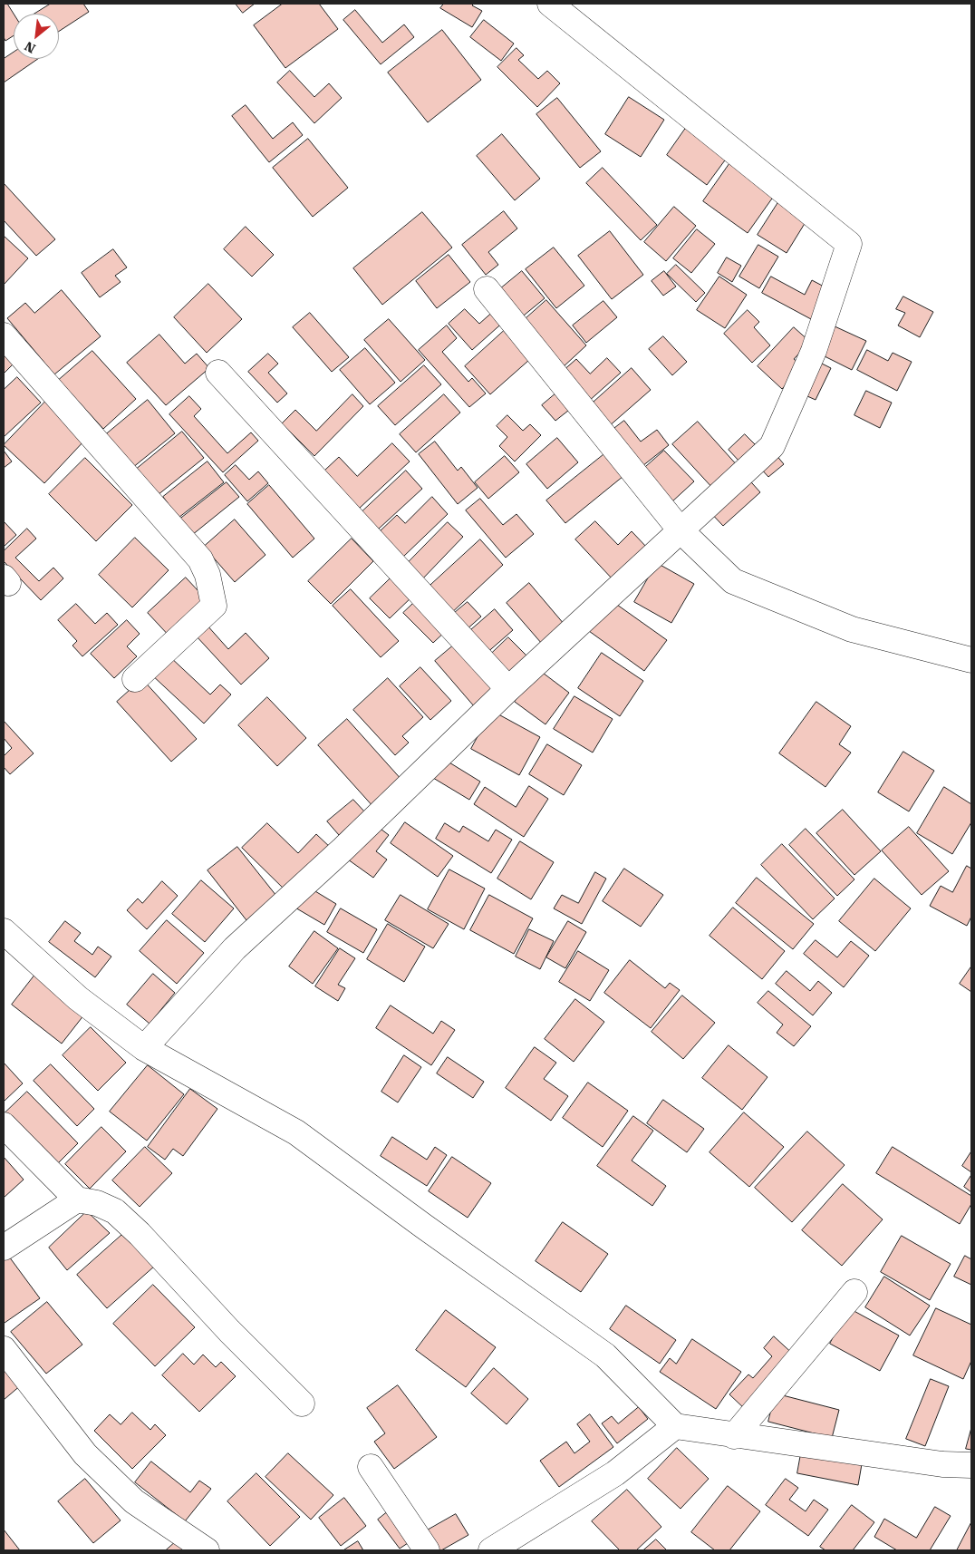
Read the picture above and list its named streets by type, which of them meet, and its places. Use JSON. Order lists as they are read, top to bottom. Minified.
{"north":"bottom left"}
